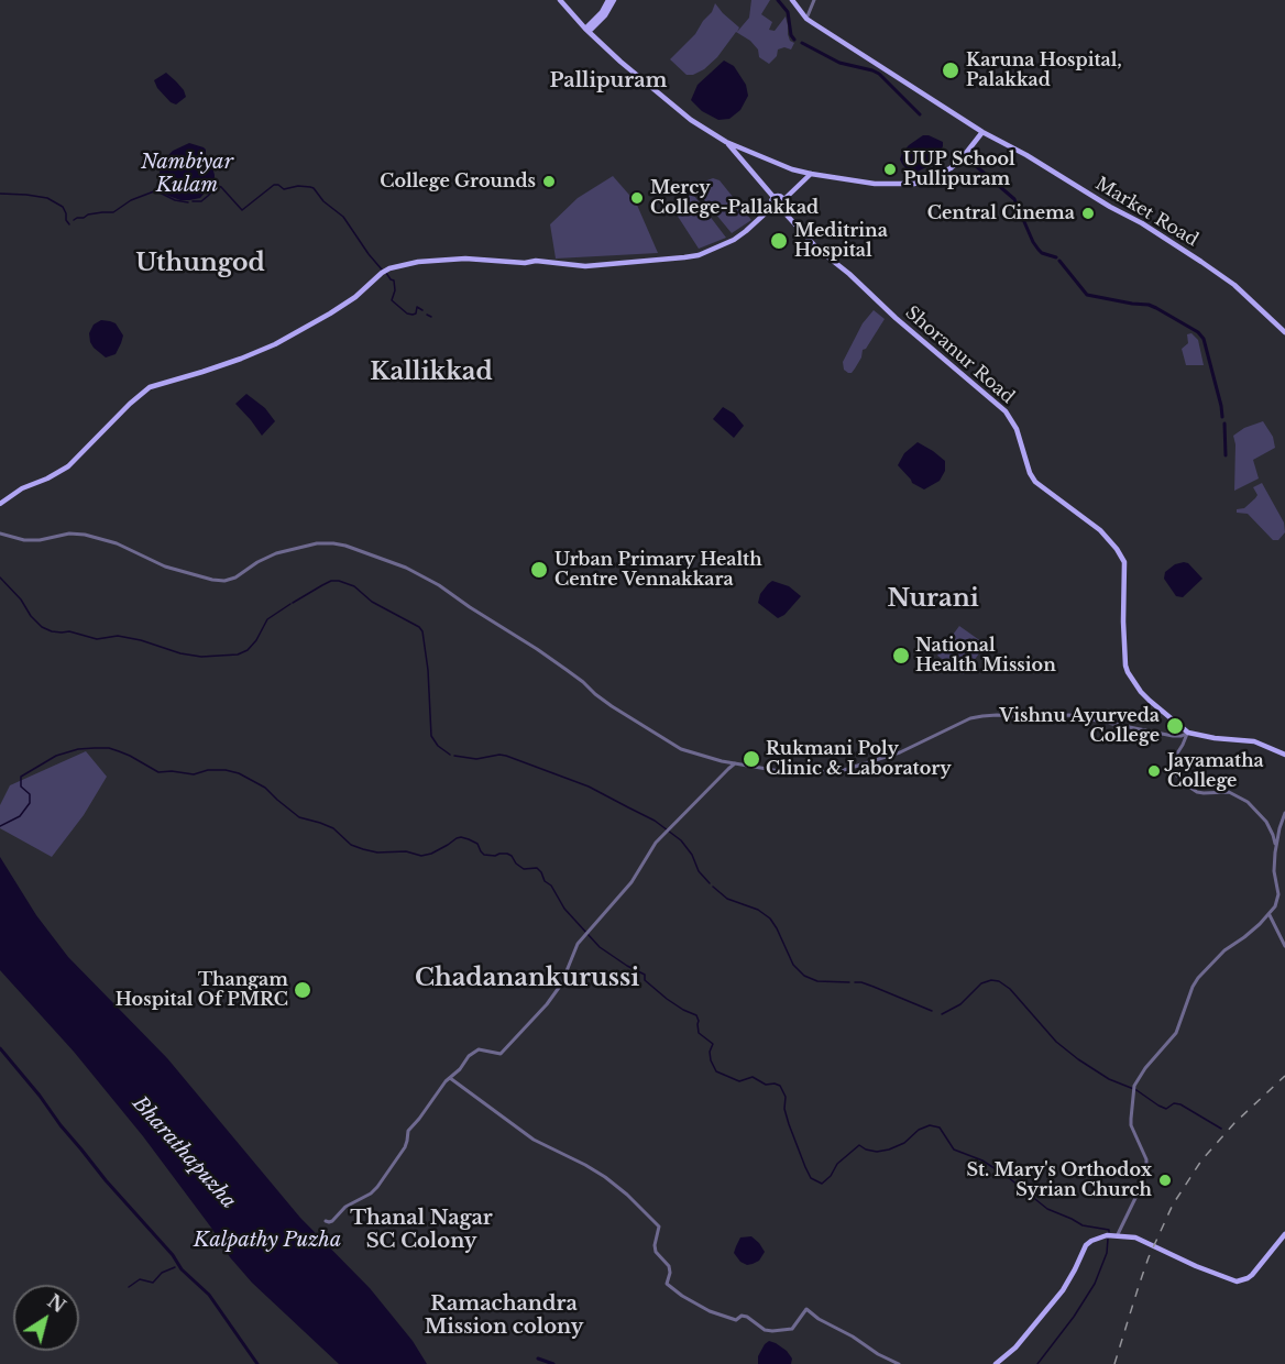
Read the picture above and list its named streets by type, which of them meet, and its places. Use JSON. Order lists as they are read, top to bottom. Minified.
{"streets":{"main road":["Market Road","Shoranur Road"]},"districts":["Pallipuram","Uthungod","Kallikkad","Nurani","Chadanankurussi","Thanal Nagar SC Colony","Ramachandra Mission colony"],"water":["Nambiyar Kulam","Bharathapuzha","Kalpathy Puzha"],"places":["Karuna Hospital, Palakkad","UUP School Pullipuram","College Grounds","Mercy College-Pallakkad","Central Cinema","Meditrina Hospital","Urban Primary Health Centre Vennakkara","National Health Mission","Vishnu Ayurveda College","Rukmani Poly Clinic & Laboratory","Jayamatha College","Thangam Hospital Of PMRC","St. Mary's Orthodox Syrian Church"],"north":"top right"}
